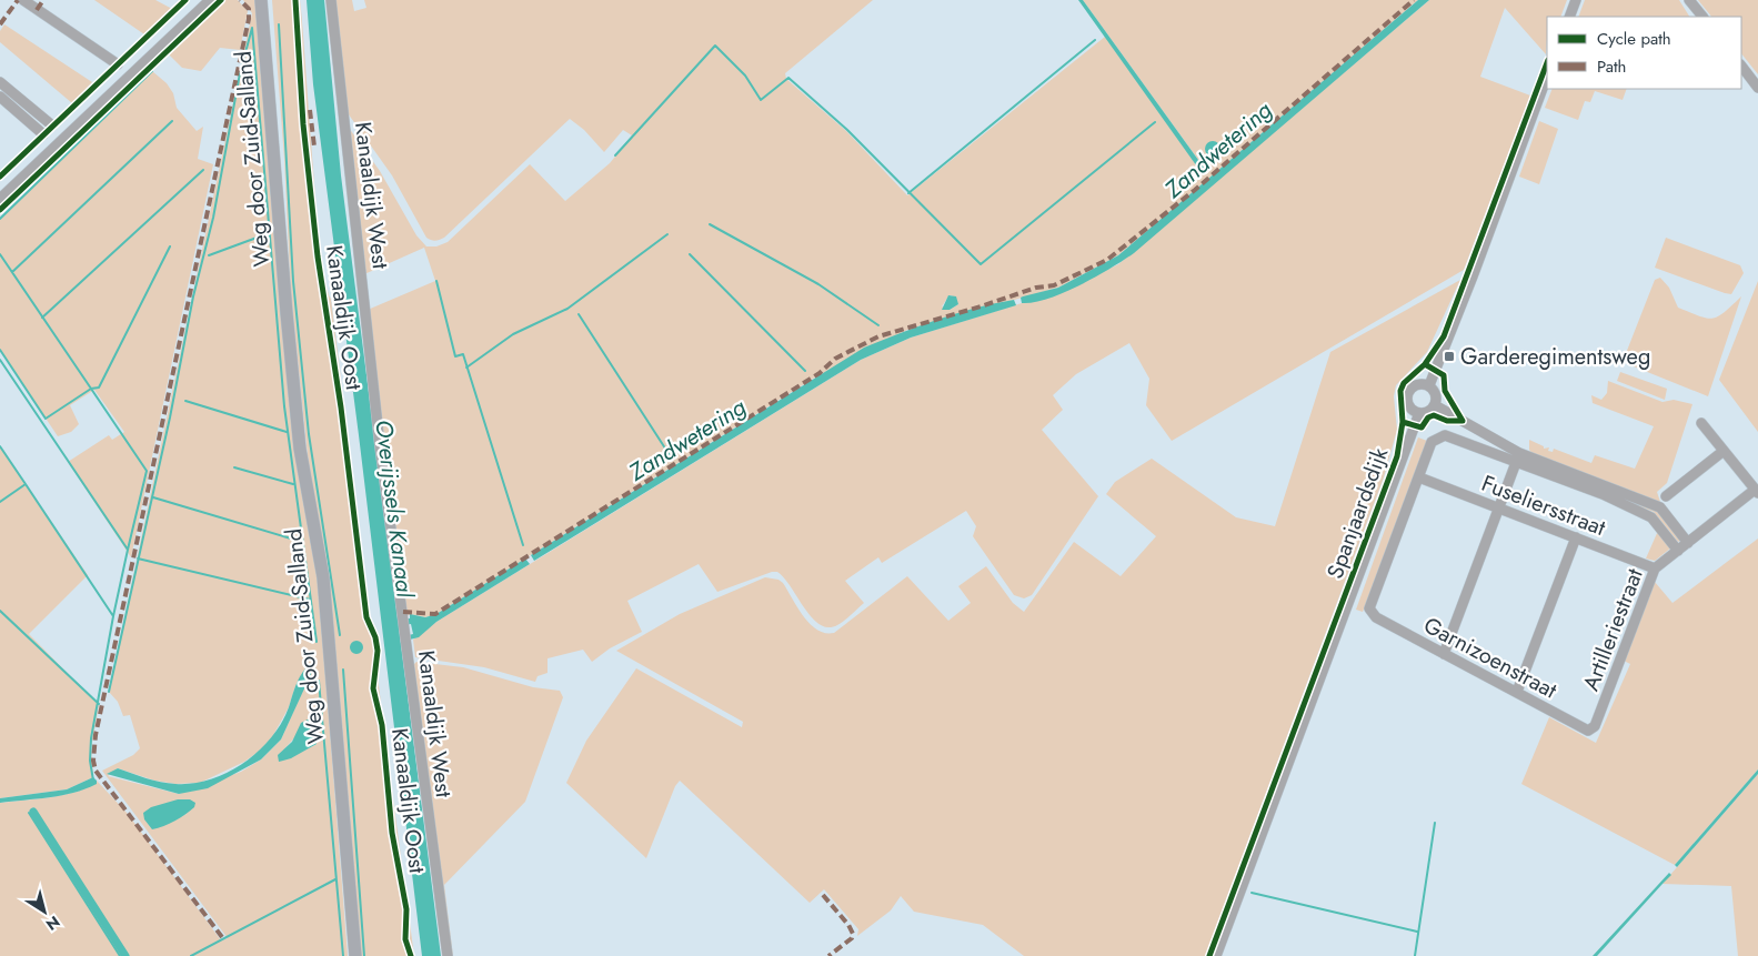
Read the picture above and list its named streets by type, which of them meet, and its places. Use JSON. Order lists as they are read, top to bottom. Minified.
{"streets":{"main road":["Weg door Zuid-Salland"],"street":["Kanaaldijk West","Fuseliersstraat","Spanjaardsdijk","Artilleriestraat","Garnizoenstraat"],"cycle path":["Kanaaldijk Oost"]},"crossings":[["Fuseliersstraat","Artilleriestraat"],["Fuseliersstraat","Garnizoenstraat"],["Artilleriestraat","Garnizoenstraat"]],"water":["Zandwetering","Overijssels Kanaal"],"places":{"transit":["Garderegimentsweg"]},"legend":["Cycle path","Path"],"north":"bottom right"}
